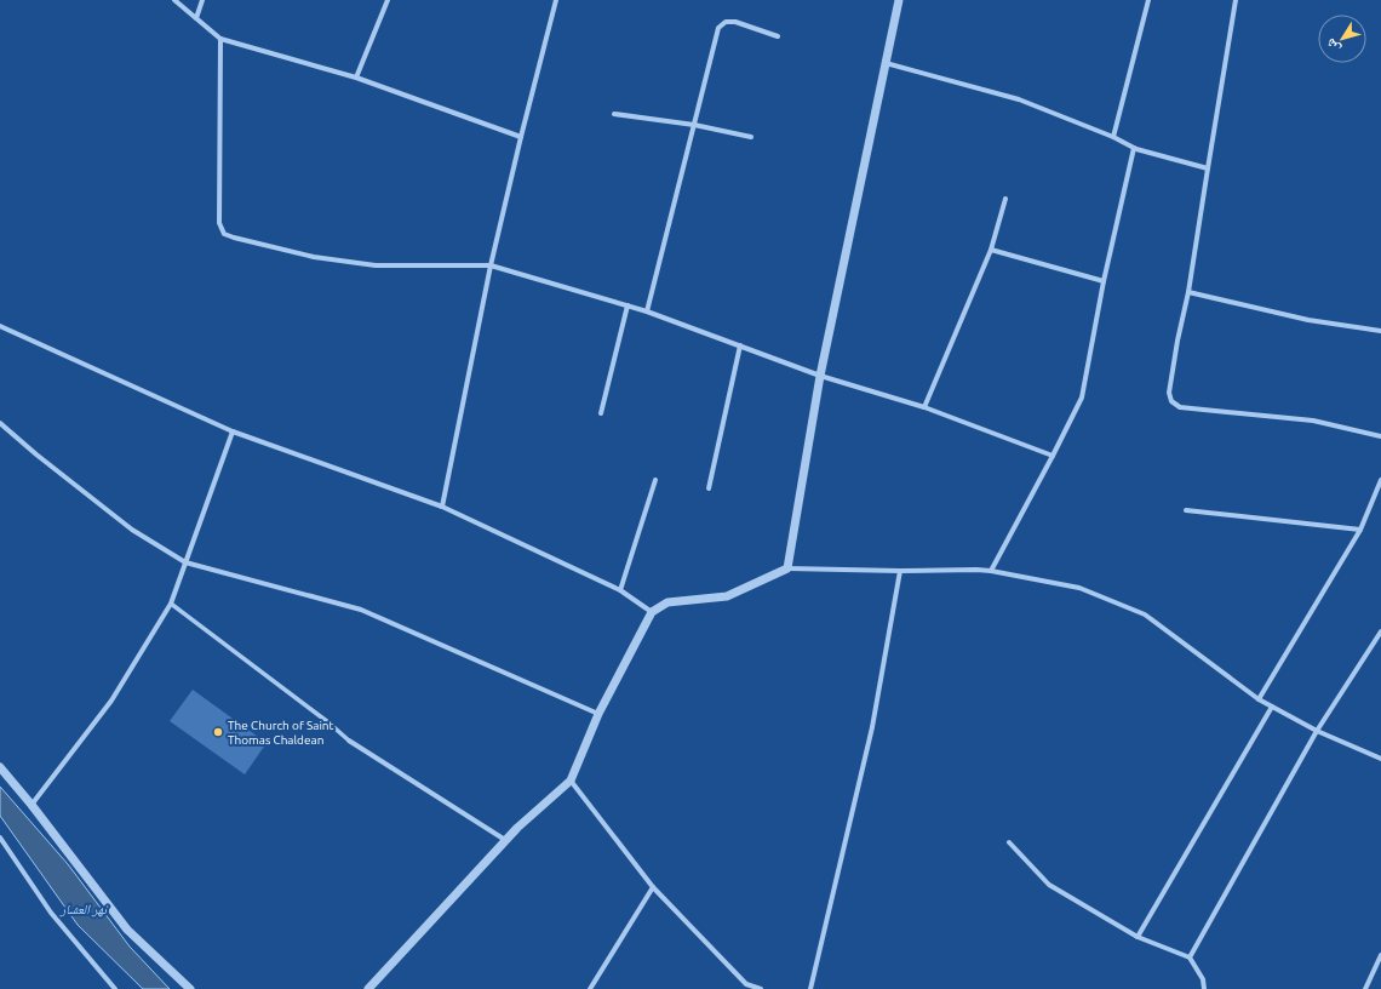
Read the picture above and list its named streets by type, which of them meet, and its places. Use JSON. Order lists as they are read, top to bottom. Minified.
{"water":["نهر العشار"],"places":["The Church of Saint Thomas Chaldean"],"north":"bottom left"}
